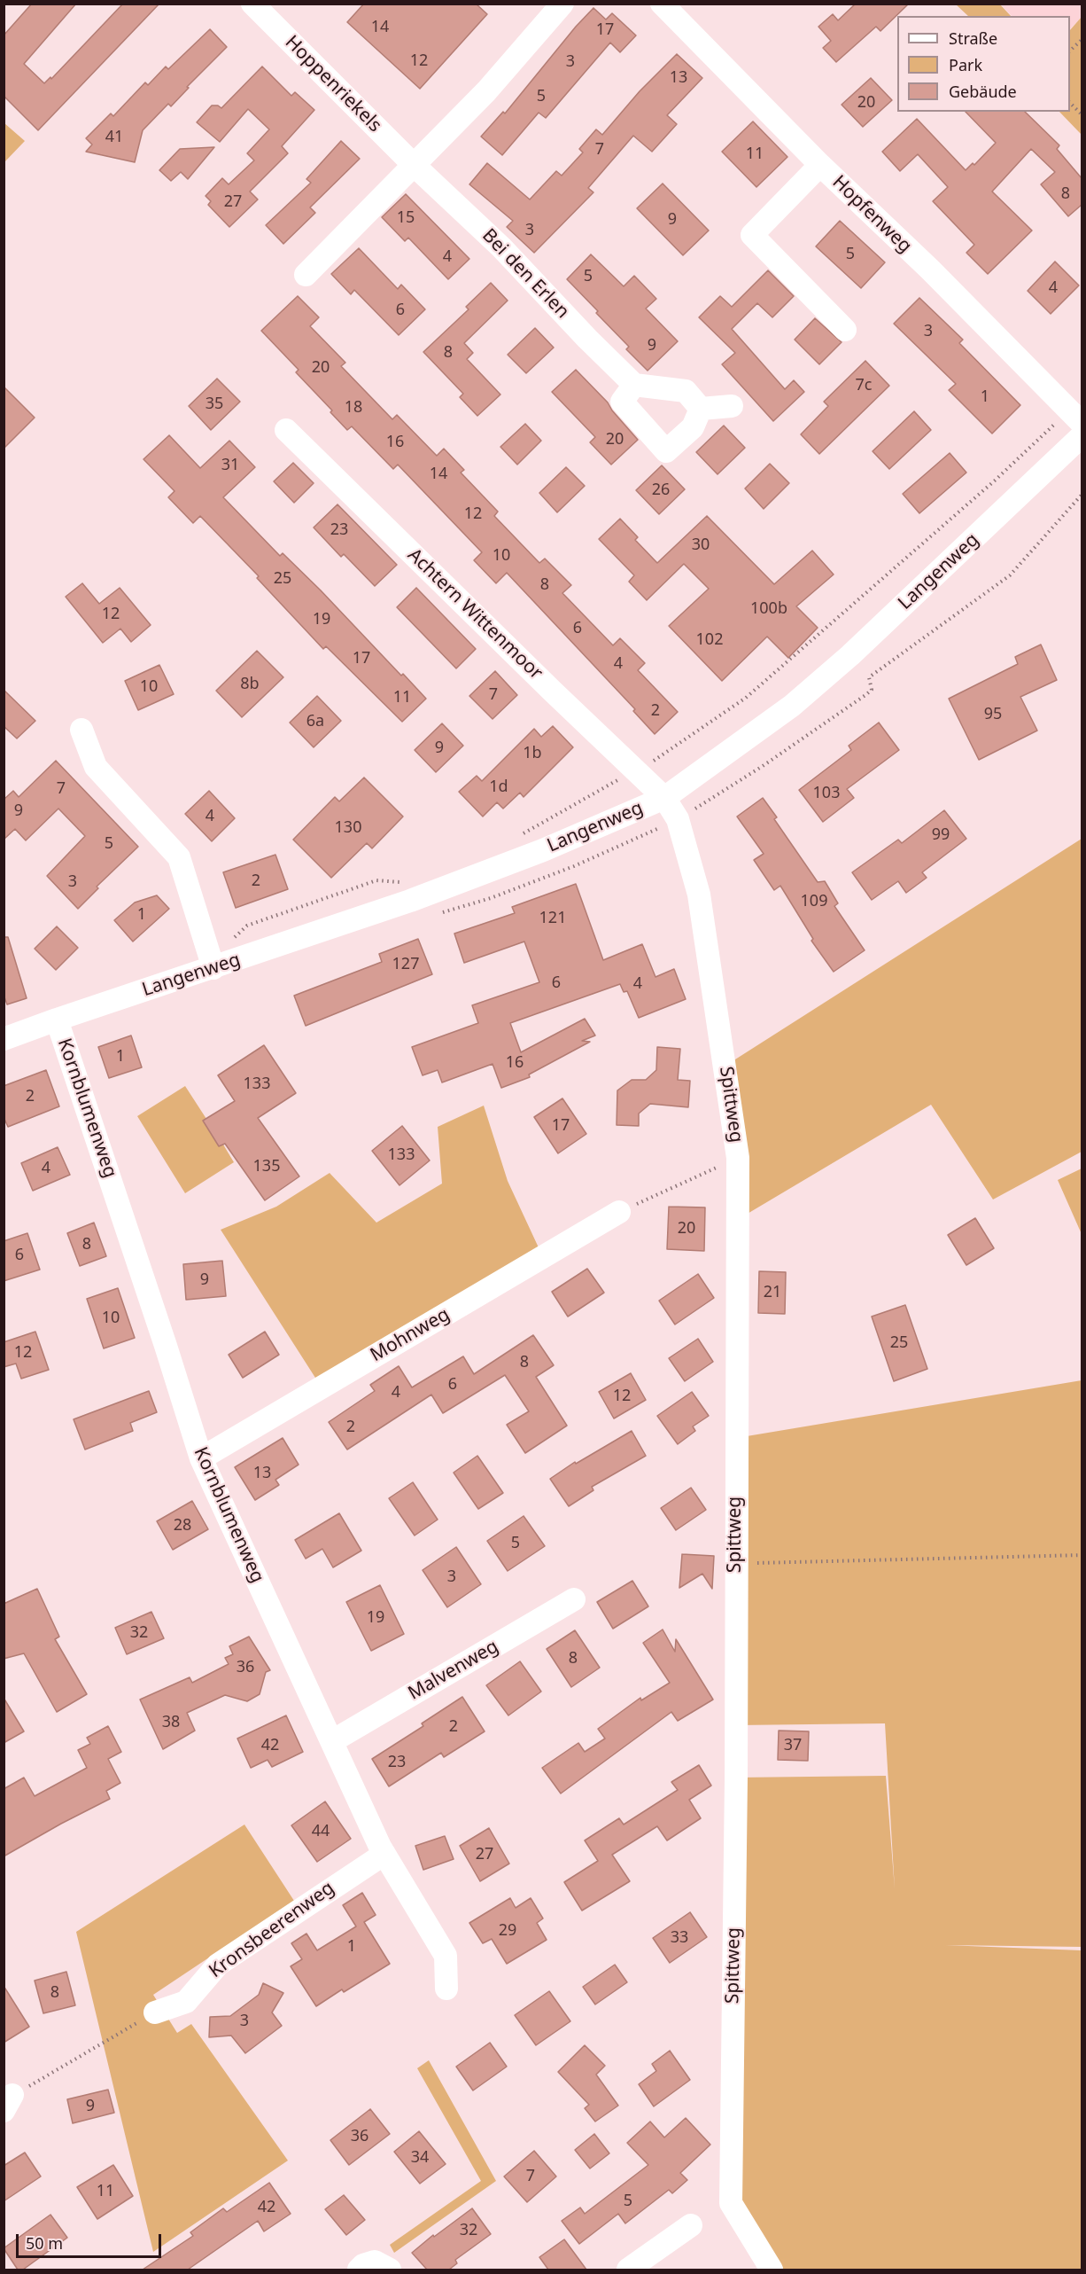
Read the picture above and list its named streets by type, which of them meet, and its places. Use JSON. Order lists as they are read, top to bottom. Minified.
{"streets":{"street":["Hoppenriekels","Hopfenweg","Bei den Erlen","Langenweg","Achtern Wittenmoor","Spittweg","Kornblumenweg","Mohnweg","Malvenweg","Kronsbeerenweg"]},"crossings":[["Hoppenriekels","Bei den Erlen"],["Langenweg","Achtern Wittenmoor"],["Langenweg","Spittweg"],["Langenweg","Kornblumenweg"],["Achtern Wittenmoor","Spittweg"],["Kornblumenweg","Mohnweg"],["Kornblumenweg","Malvenweg"],["Kornblumenweg","Kronsbeerenweg"]],"house_numbers":["14","17","12","3","13","5","20","41","7","11","8","27","15","9","3","5","4","5","4","6","3","9","8","20","7c","1","35","18","20","16","31","14","26","12","23","30","10","25","8","100b","12","19","6","102","17","4","8b","10","7","11","2","95","6a","9","1b","1d","7","103","9","4","130","99","5","2","3","109","1","121","127","6","4","1","16","133","2","17","133","135","4","20","8","6","9","21","10","25","12","8","6","4","12","2","13","28","5","3","19","32","8","36","38","2","42","37","23","44","27","29","33","1","8","3","9","36","34","7","11","5","42","32"],"legend":["Straße","Park","Gebäude"],"scale_bar":"50 m"}
